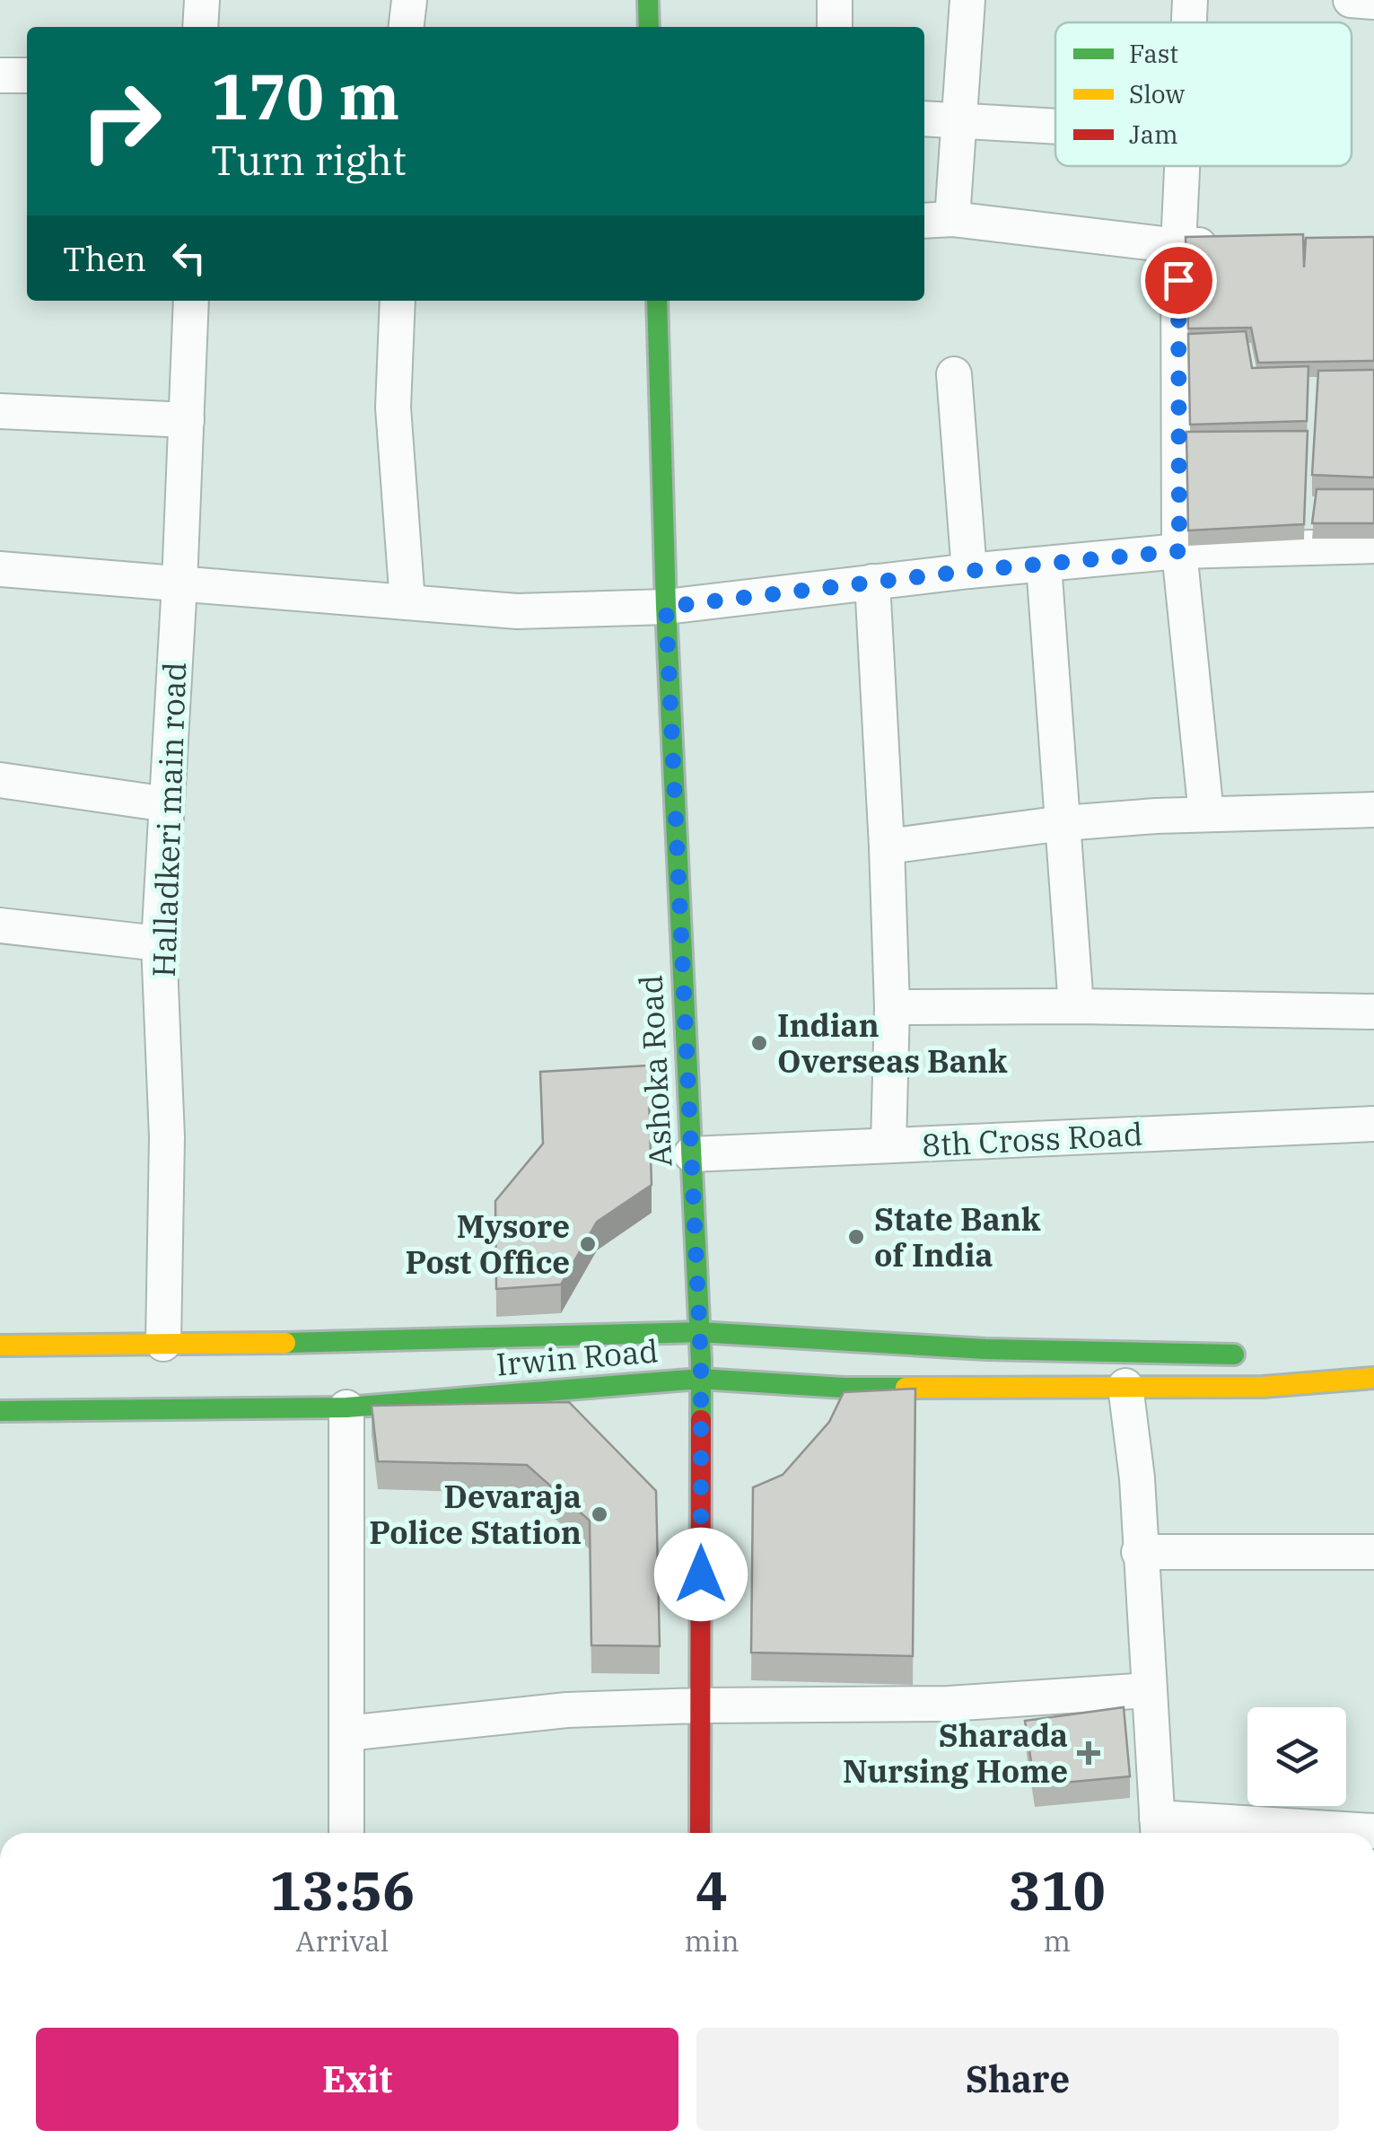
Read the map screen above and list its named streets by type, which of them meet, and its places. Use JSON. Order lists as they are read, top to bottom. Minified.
{"streets":{"main road":["Ashoka Road","Irwin Road"],"street":["Halladkeri main road","8th Cross Road"]},"crossings":[["Halladkeri main road","Irwin Road"],["Ashoka Road","8th Cross Road"],["Ashoka Road","Irwin Road"]],"places":{"other":["Indian Overseas Bank","State Bank of India","Mysore Post Office","Devaraja Police Station"],"health":["Sharada Nursing Home"]},"legend":["Fast","Slow","Jam"],"page":{"turn":["170 m","Turn right"],"then":"Then","eta":["13:56","Arrival","4","min","310","m"],"buttons":["Exit","Share"]}}
